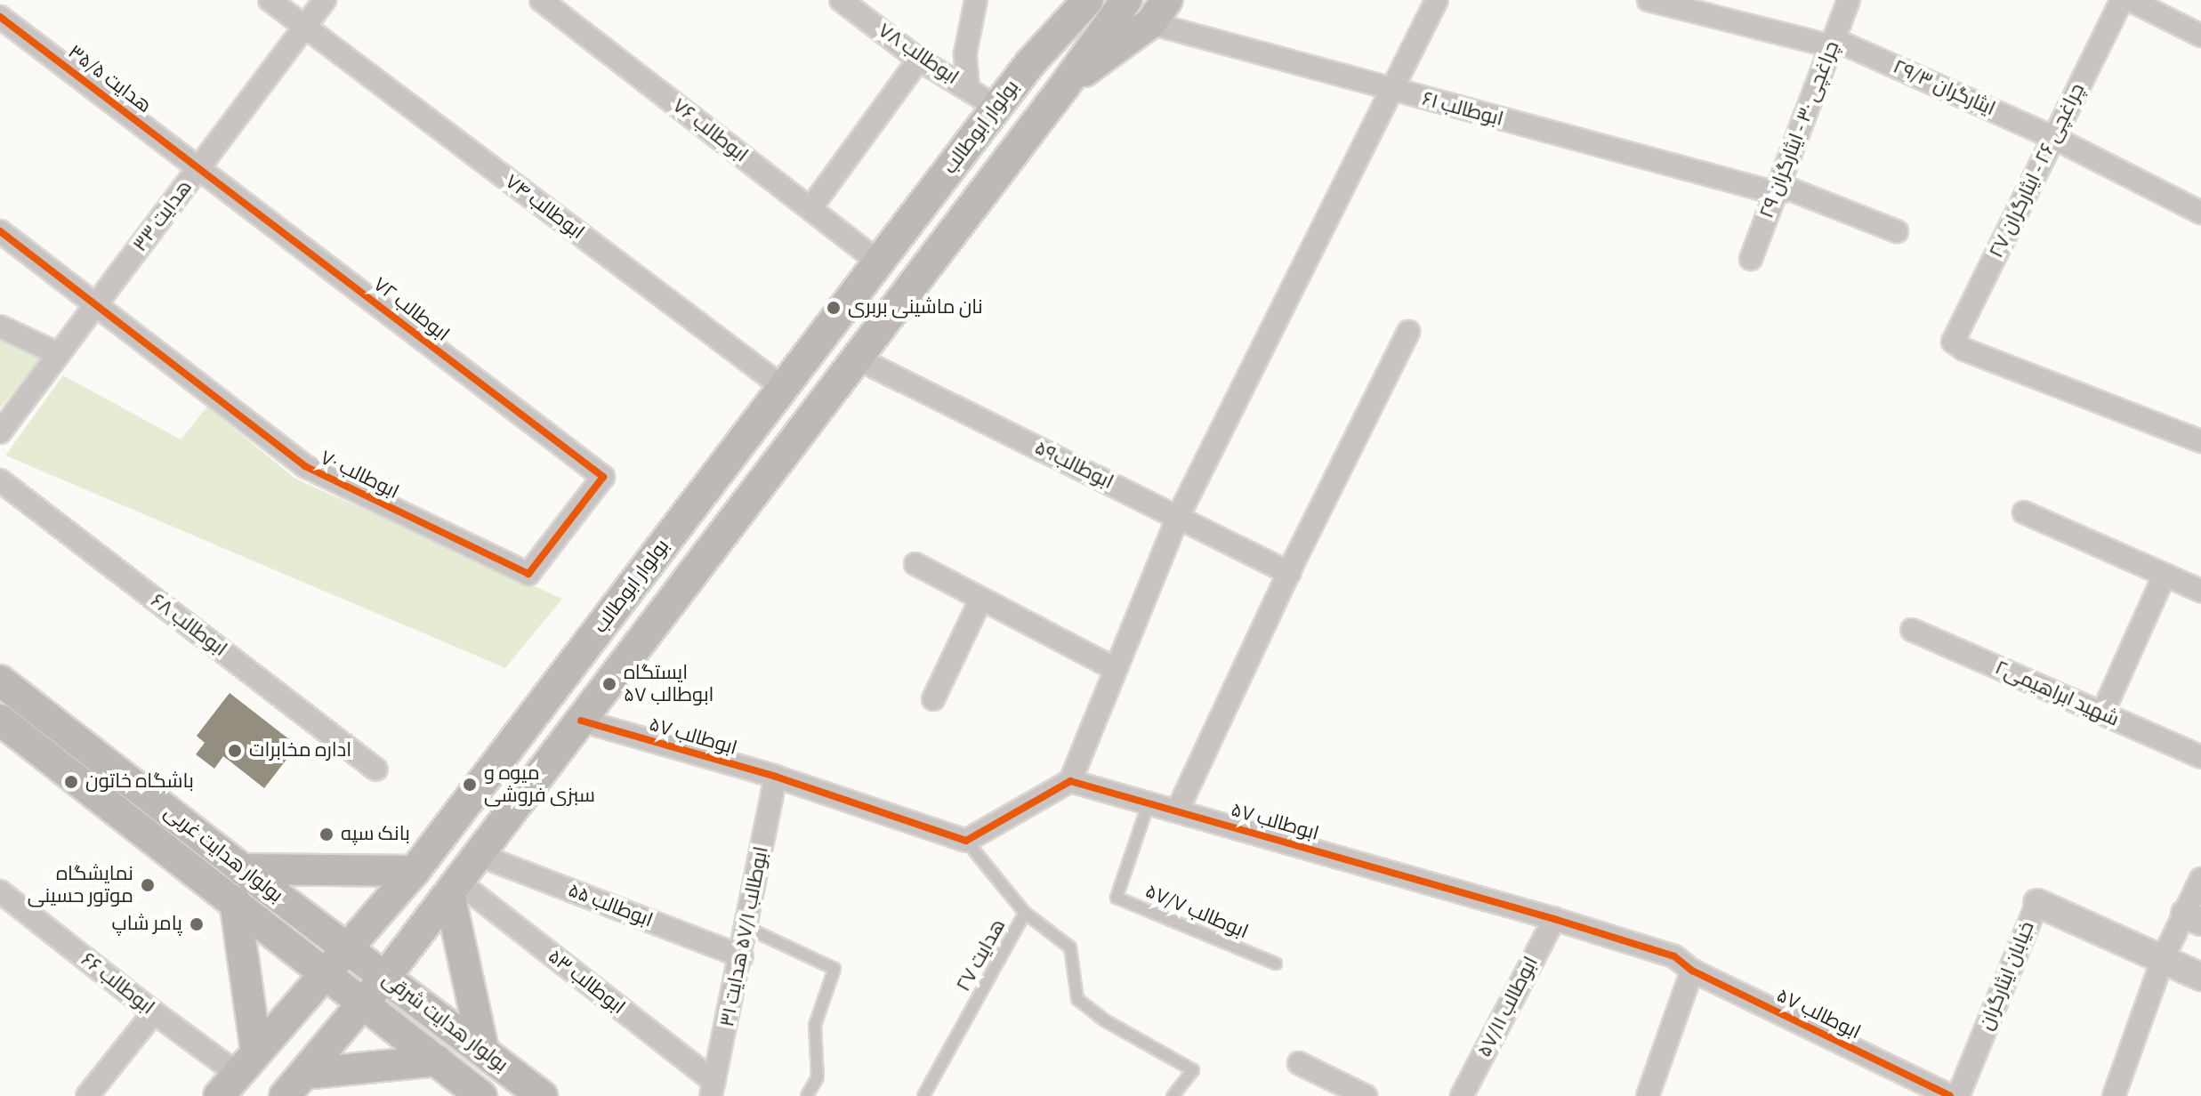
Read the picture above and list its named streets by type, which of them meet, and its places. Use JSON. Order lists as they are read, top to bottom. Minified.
{"streets":{"main road":["بولوار ابوطالب","بولوار هدایت غربی","بولوار هدایت شرقی"],"street":["ابوطالب ۷۸","هدایت ۳۵/۵","ایثارگران ۲۹/۳","ابوطالب ۶۱","چراغچی ۳۰ - ایثارگران ۲۹","ابوطالب ۷۶","چراغچی ۲۶ - ایثارگران ۲۷","ابوطالب ۷۴","هدایت ۳۳","ابوطالب ۷۲","ابوطالب۵۹","ابوطالب ۷۰","ابوطالب ۶۸","شهید ابراهیمی۲","ابوطالب ۵۷","ابوطالب ۵۵","ابوطالب ۵۷/۱ هدایت ۳۱","خیابان ایثارگران","ابوطالب ۵۳","ابوطالب ۶۶","ابوطالب ۵۷/۱۱"],"lane":["ابوطالب ۵۷/۷","هدایت ۲۷"]},"crossings":[["ابوطالب ۷۸","بولوار ابوطالب"],["هدایت ۳۵/۵","هدایت ۳۳"],["هدایت ۳۵/۵","ابوطالب ۷۲"],["ایثارگران ۲۹/۳","چراغچی ۳۰ - ایثارگران ۲۹"],["ایثارگران ۲۹/۳","چراغچی ۲۶ - ایثارگران ۲۷"],["ابوطالب ۶۱","چراغچی ۳۰ - ایثارگران ۲۹"],["بولوار ابوطالب","ابوطالب ۷۶"],["بولوار ابوطالب","ابوطالب ۷۴"],["بولوار ابوطالب","بولوار هدایت غربی"],["بولوار ابوطالب","ابوطالب ۶۶"],["بولوار ابوطالب","بولوار هدایت شرقی"],["ابوطالب ۷۴","هدایت ۳۳"],["هدایت ۳۳","ابوطالب ۷۲"],["هدایت ۳۳","ابوطالب ۷۰"],["ابوطالب ۷۲","ابوطالب ۷۰"],["ابوطالب ۵۷","ابوطالب ۵۷/۷"],["ابوطالب ۵۷","ابوطالب ۵۷/۱ هدایت ۳۱"],["ابوطالب ۵۷","هدایت ۲۷"],["ابوطالب ۵۷","خیابان ایثارگران"],["ابوطالب ۵۷","ابوطالب ۵۷/۱۱"],["بولوار هدایت غربی","بولوار هدایت شرقی"],["ابوطالب ۵۵","ابوطالب ۵۷/۱ هدایت ۳۱"],["ابوطالب ۵۷/۱ هدایت ۳۱","ابوطالب ۵۳"]],"places":["نان ماشینی بربری","ایستگاه ابوطالب ۵۷","اداره مخابرات","باشگاه خاتون","میوه و سبزی فروشی","بانک سپه","نمایشگاه موتور حسینی","پامر شاپ"]}
